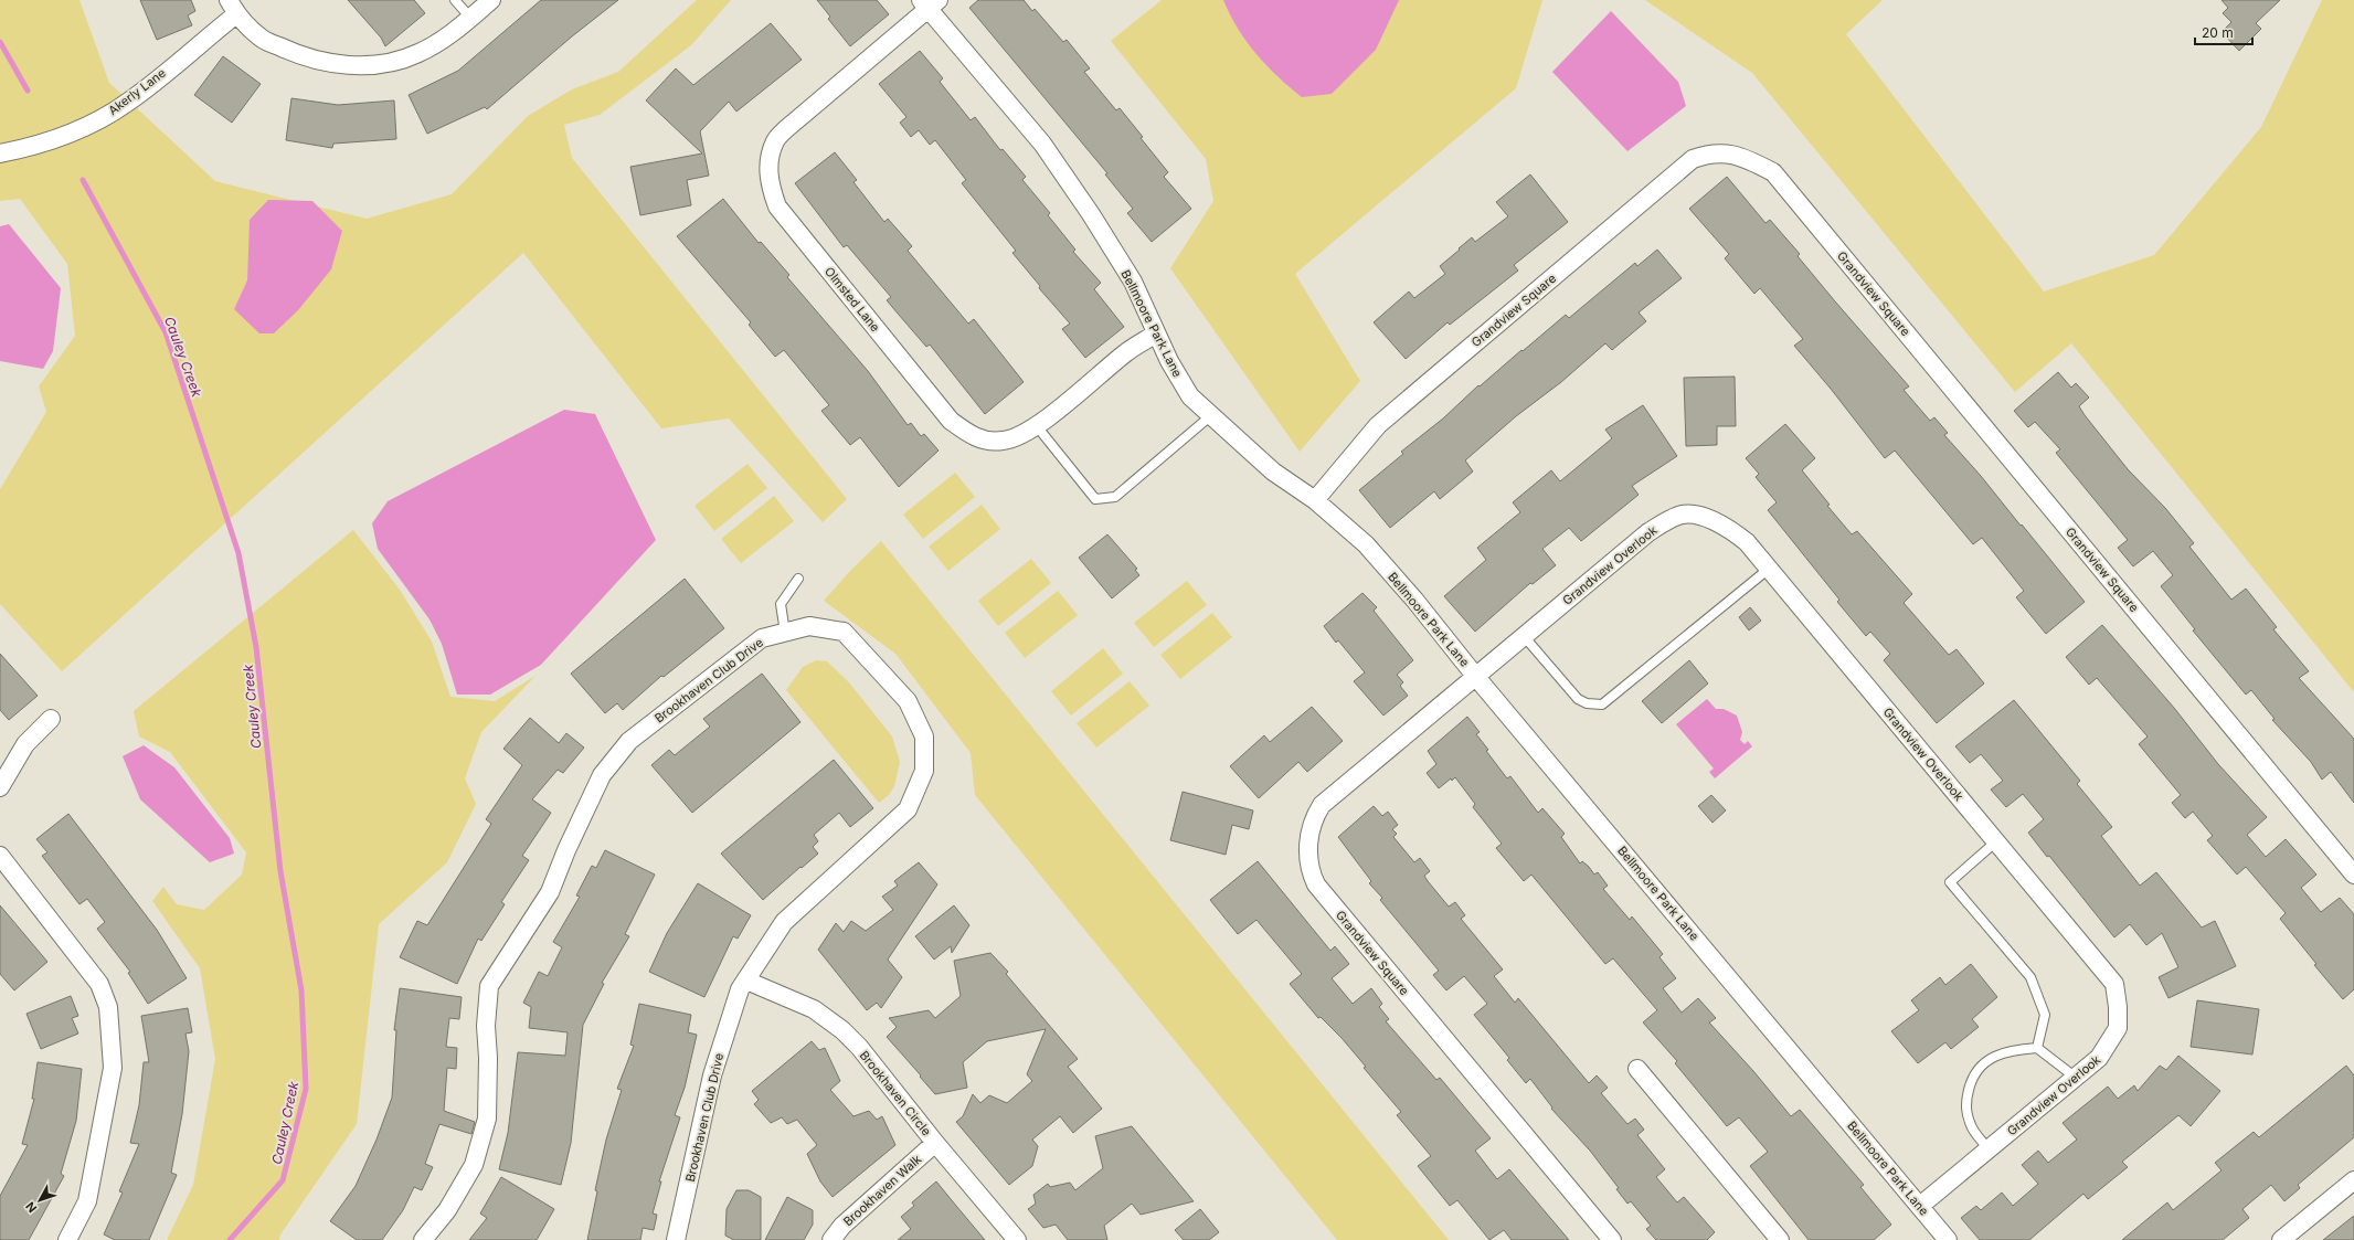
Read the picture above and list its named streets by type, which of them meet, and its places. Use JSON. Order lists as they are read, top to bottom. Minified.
{"streets":{"street":["Akerly Lane","Grandview Square","Olmsted Lane","Bellmoore Park Lane","Grandview Overlook","Brookhaven Club Drive","Brookhaven Circle","Brookhaven Walk"]},"crossings":[["Grandview Square","Bellmoore Park Lane"],["Grandview Square","Grandview Overlook"],["Olmsted Lane","Bellmoore Park Lane"],["Bellmoore Park Lane","Grandview Overlook"],["Brookhaven Club Drive","Brookhaven Circle"],["Brookhaven Circle","Brookhaven Walk"]],"water":["Cauley Creek"],"scale_bar":"20 m","north":"bottom left"}
